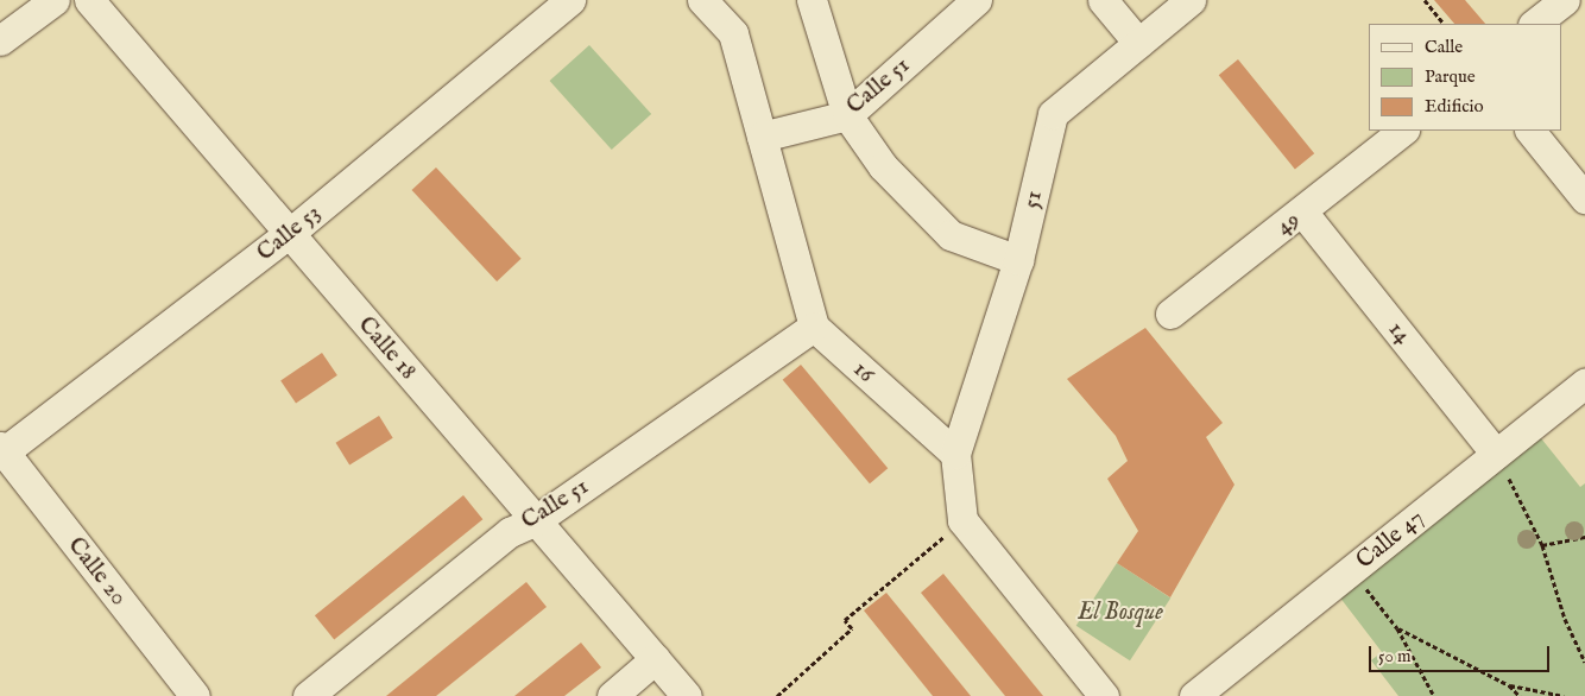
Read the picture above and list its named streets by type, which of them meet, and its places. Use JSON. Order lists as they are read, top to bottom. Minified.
{"streets":{"street":["Calle 51","51","49","Calle 53","14","Calle 18","16","Calle 47","Calle 20"]},"crossings":[["Calle 51","Calle 18"],["Calle 51","16"],["51","16"],["49","14"],["Calle 53","Calle 18"],["Calle 53","Calle 20"],["14","Calle 47"]],"parks":["El Bosque"],"legend":["Calle","Parque","Edificio"],"scale_bar":"50 m"}
